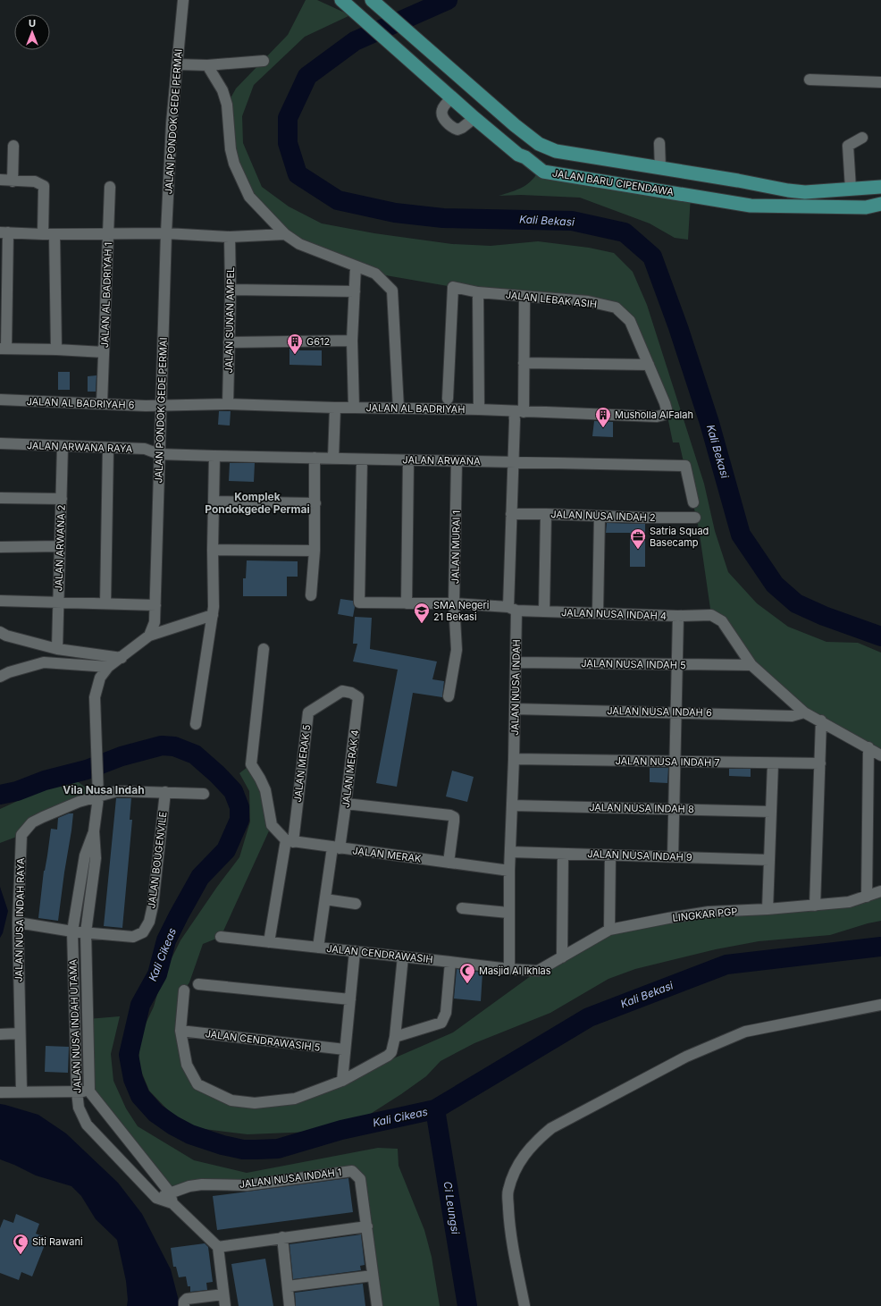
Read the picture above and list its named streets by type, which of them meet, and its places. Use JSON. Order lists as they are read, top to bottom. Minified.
{"streets":{"main road":["JALAN BARU CIPENDAWA"],"street":["JALAN PONDOK GEDE PERMAI","JALAN AL BADRIYAH 1","JALAN LEBAK ASIH","JALAN SUNAN AMPEL","JALAN AL BADRIYAH 6","JALAN AL BADRIYAH","JALAN ARWANA RAYA","JALAN ARWANA","JALAN NUSA INDAH 2","JALAN MURAI 1","JALAN ARWANA 2","JALAN NUSA INDAH 4","JALAN NUSA INDAH 5","JALAN NUSA INDAH","JALAN NUSA INDAH 6","JALAN NUSA INDAH 7","JALAN MERAK 5","JALAN MERAK 4","JALAN NUSA INDAH 8","JALAN MERAK","JALAN NUSA INDAH 9","JALAN BOUGENVILE","LINGKAR PGP","JALAN NUSA INDAH RAYA","JALAN CENDRAWASIH","JALAN NUSA INDAH UTAMA","JALAN CENDRAWASIH 5","JALAN NUSA INDAH 1"]},"crossings":[["JALAN PONDOK GEDE PERMAI","JALAN AL BADRIYAH 6"],["JALAN PONDOK GEDE PERMAI","JALAN AL BADRIYAH"],["JALAN PONDOK GEDE PERMAI","JALAN ARWANA RAYA"],["JALAN PONDOK GEDE PERMAI","JALAN ARWANA"],["JALAN AL BADRIYAH 1","JALAN AL BADRIYAH 6"],["JALAN LEBAK ASIH","JALAN AL BADRIYAH"],["JALAN LEBAK ASIH","JALAN NUSA INDAH"],["JALAN SUNAN AMPEL","JALAN AL BADRIYAH"],["JALAN AL BADRIYAH 6","JALAN AL BADRIYAH"],["JALAN AL BADRIYAH","JALAN NUSA INDAH"],["JALAN ARWANA RAYA","JALAN ARWANA"],["JALAN ARWANA RAYA","JALAN ARWANA 2"],["JALAN ARWANA","JALAN MURAI 1"],["JALAN ARWANA","JALAN NUSA INDAH 4"],["JALAN ARWANA","JALAN NUSA INDAH"],["JALAN NUSA INDAH 2","JALAN NUSA INDAH"],["JALAN MURAI 1","JALAN NUSA INDAH 4"],["JALAN NUSA INDAH 4","JALAN NUSA INDAH 5"],["JALAN NUSA INDAH 4","JALAN NUSA INDAH"],["JALAN NUSA INDAH 5","JALAN NUSA INDAH"],["JALAN NUSA INDAH","JALAN NUSA INDAH 6"],["JALAN NUSA INDAH","JALAN NUSA INDAH 7"],["JALAN NUSA INDAH","JALAN NUSA INDAH 8"],["JALAN NUSA INDAH","JALAN MERAK"],["JALAN NUSA INDAH","JALAN NUSA INDAH 9"],["JALAN NUSA INDAH","JALAN CENDRAWASIH"],["JALAN MERAK 5","JALAN MERAK 4"],["JALAN MERAK 5","JALAN MERAK"],["JALAN MERAK 4","JALAN MERAK"],["JALAN MERAK 4","JALAN CENDRAWASIH"],["JALAN BOUGENVILE","JALAN NUSA INDAH RAYA"],["JALAN BOUGENVILE","JALAN NUSA INDAH UTAMA"],["LINGKAR PGP","JALAN CENDRAWASIH"],["JALAN NUSA INDAH RAYA","JALAN NUSA INDAH UTAMA"],["JALAN NUSA INDAH UTAMA","JALAN NUSA INDAH 1"]],"districts":["Komplek Pondokgede Permai","Vila Nusa Indah"],"water":["Kali Bekasi","Kali Cikeas","Ci Leungsi"],"places":{"building":["G612","Musholla AlFalah"],"office":["Satria Squad Basecamp"],"school or university":["SMA Negeri 21 Bekasi"],"mosque":["Masjid Al Ikhlas","Siti Rawani"]},"north":"top"}
